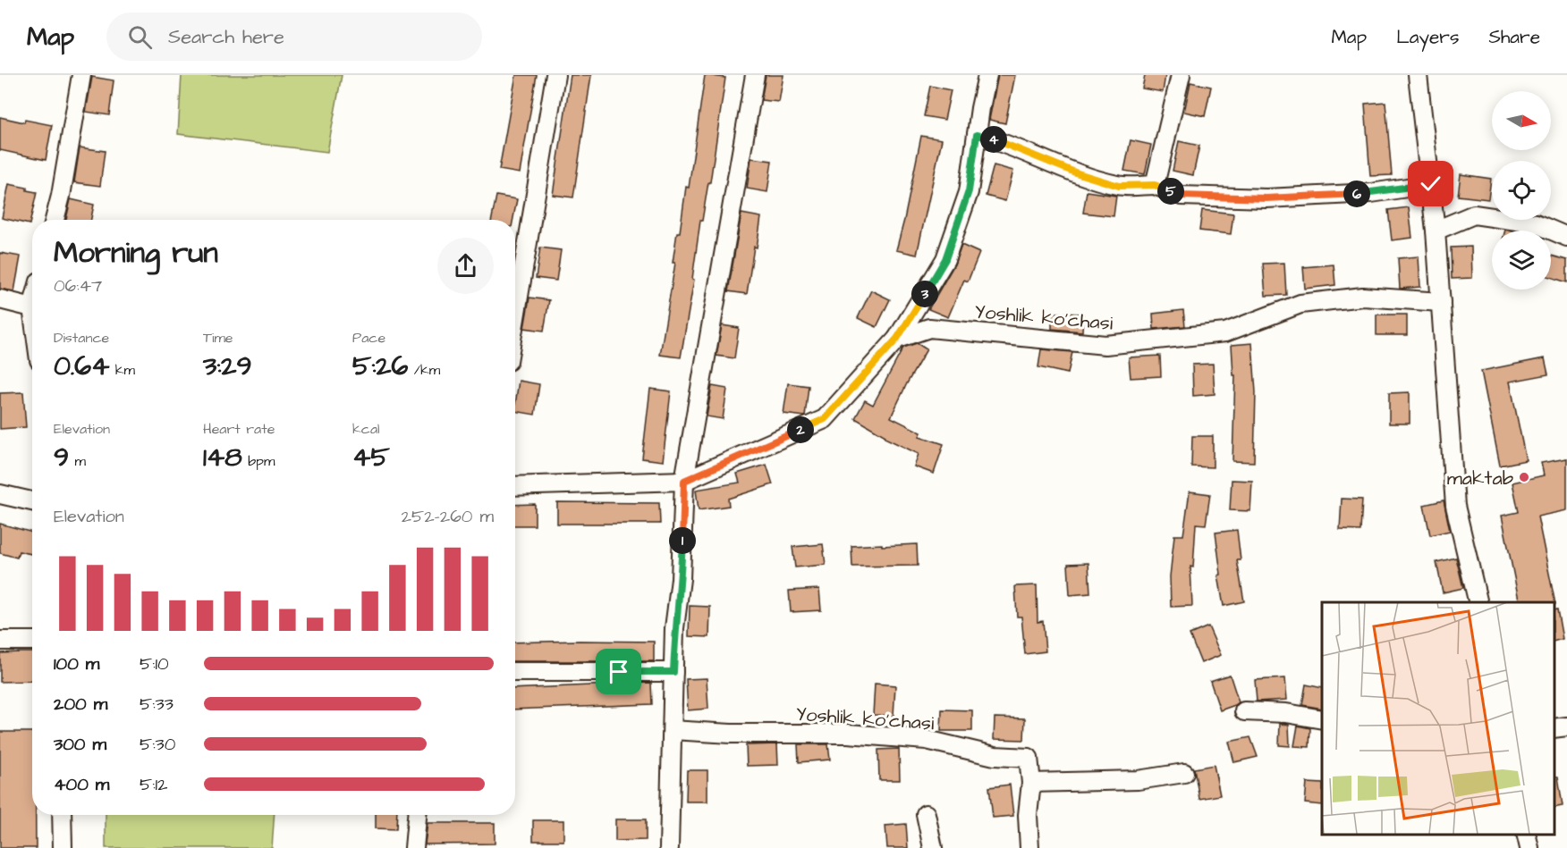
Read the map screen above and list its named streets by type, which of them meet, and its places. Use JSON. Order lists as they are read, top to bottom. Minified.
{"streets":{"street":["Yoshlik ko'chasi"]},"places":["maktab"],"north":"right","page":{"header":"Map","search":"Search here","nav":["Map","Layers","Share"],"pins":["4","5","6","3","2","1"],"heading":["Morning run","06:47"],"stats":[["Distance","0.64 km"],["Time","3:29"],["Pace","5:26 /km"],["Elevation","9 m"],["Heart rate","148 bpm"],["kcal","45"]],"chart":["Elevation","252–260 m"],"list":[{"name":"100 m","note":"5:10"},{"name":"200 m","note":"5:33"},{"name":"300 m","note":"5:30"},{"name":"400 m","note":"5:12"}]}}
